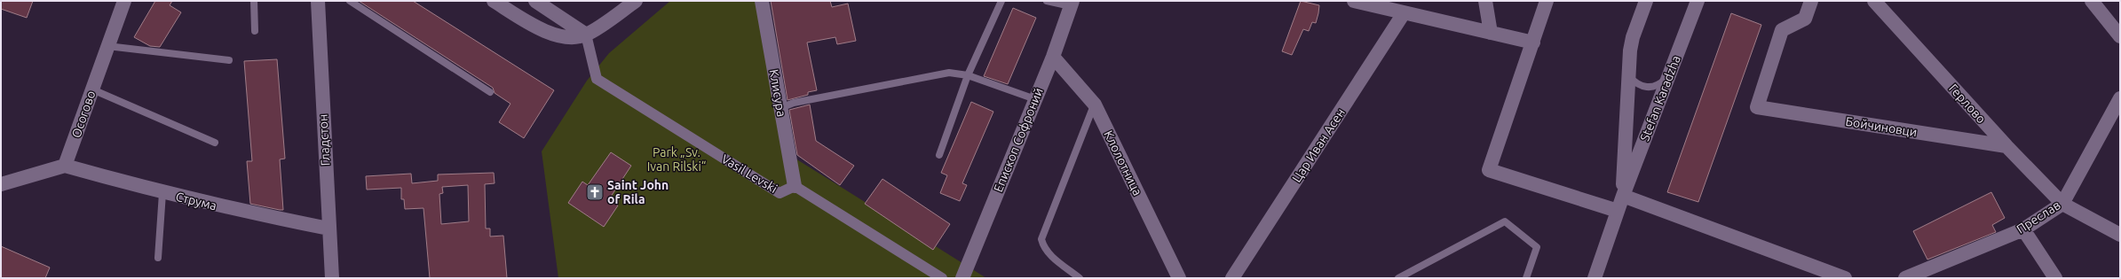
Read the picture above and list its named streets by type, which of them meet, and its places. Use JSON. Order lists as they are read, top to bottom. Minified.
{"streets":{"street":["Клисура","Stefan Karadzha","Герлово","Осогово","Бойчиновци","Гладстон","Епископ Софроний","Цар Иван Асен","Клолотница","Vasil Levski","Струма","Преслав"]},"crossings":[["Клисура","Vasil Levski"],["Герлово","Бойчиновци"],["Герлово","Преслав"],["Осогово","Струма"],["Гладстон","Струма"],["Епископ Софроний","Клолотница"]],"parks":["Park „Sv. Ivan Rilski“"],"places":{"church":["Saint John of Rila"]}}
